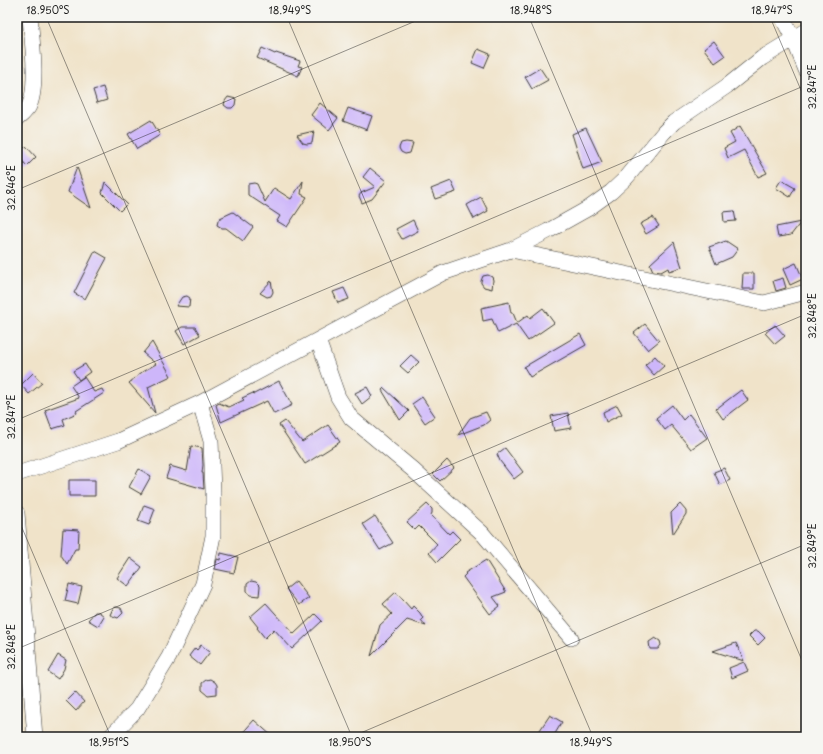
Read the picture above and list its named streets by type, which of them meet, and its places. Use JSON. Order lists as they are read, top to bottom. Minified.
{"coordinates":["18.950°S","18.949°S","18.948°S","18.947°S","32.847°E","32.846°E","32.848°E","32.849°E","18.951°S"]}
